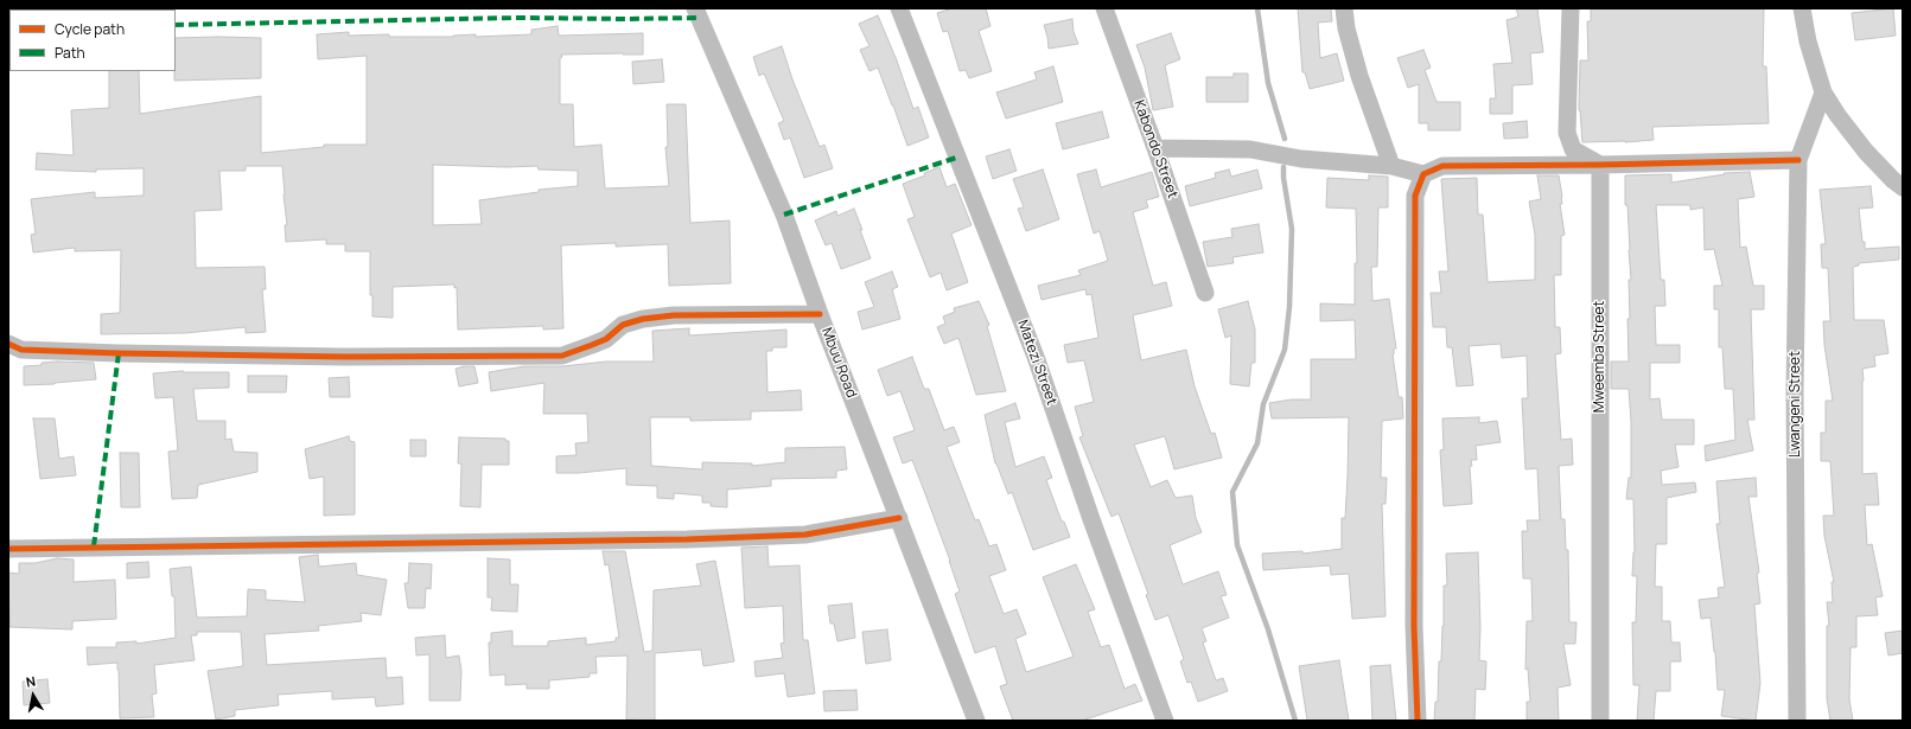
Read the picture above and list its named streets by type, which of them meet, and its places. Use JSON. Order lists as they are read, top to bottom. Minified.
{"streets":{"street":["Kabondo Street","Mweemba Street","Mbuu Road","Matezi Street","Lwangeni Street"]},"legend":["Cycle path","Path"],"north":"top"}
